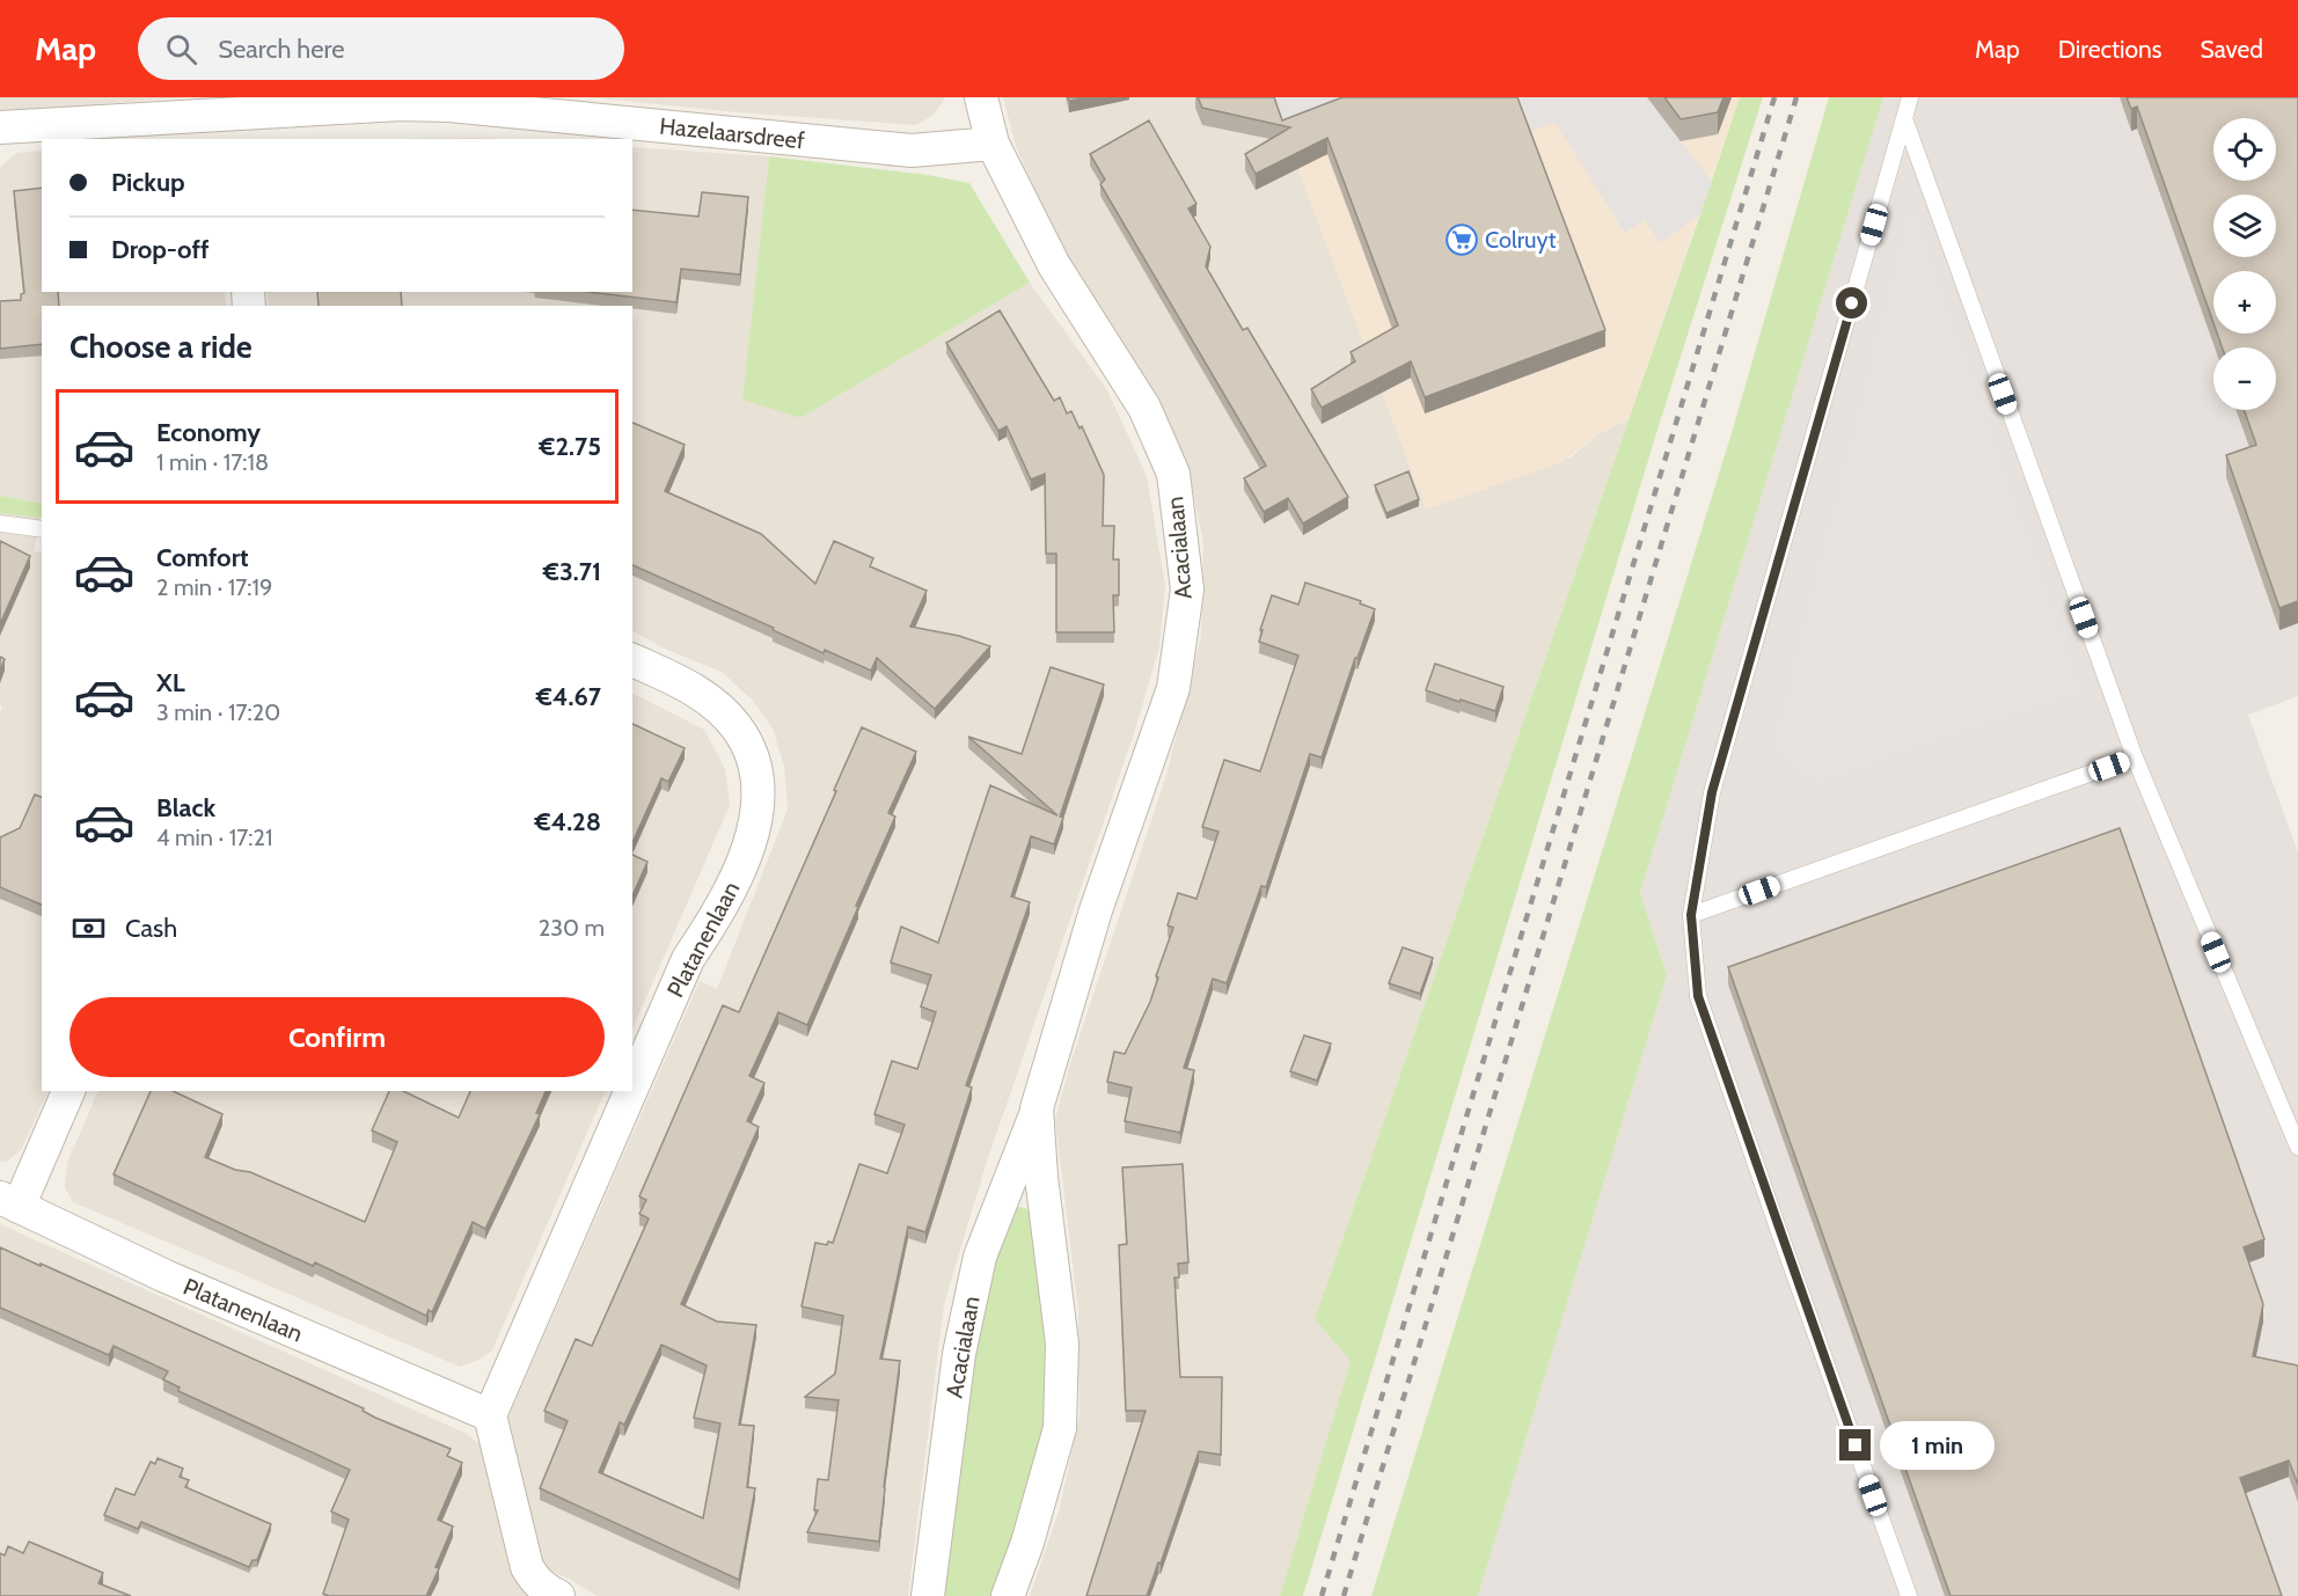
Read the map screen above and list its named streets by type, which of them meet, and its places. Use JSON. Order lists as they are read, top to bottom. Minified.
{"streets":{"street":["Hazelaarsdreef","Acacialaan","Platanenlaan"]},"crossings":[["Hazelaarsdreef","Acacialaan"]],"places":{"supermarket":["Colruyt"]},"page":{"header":"Map","search":"Search here","nav":["Map","Directions","Saved"],"map_buttons":["+","−"],"banner":["Pickup","Drop-off"],"heading":"Choose a ride","list":[{"name":"Economy","note":"1 min · 17:18","value":"€2.75"},{"name":"Comfort","note":"2 min · 17:19","value":"€3.71"},{"name":"XL","note":"3 min · 17:20","value":"€4.67"},{"name":"Black","note":"4 min · 17:21","value":"€4.28"}],"pay":["Cash","230 m"],"buttons":"Confirm","bubble":"1 min"}}
